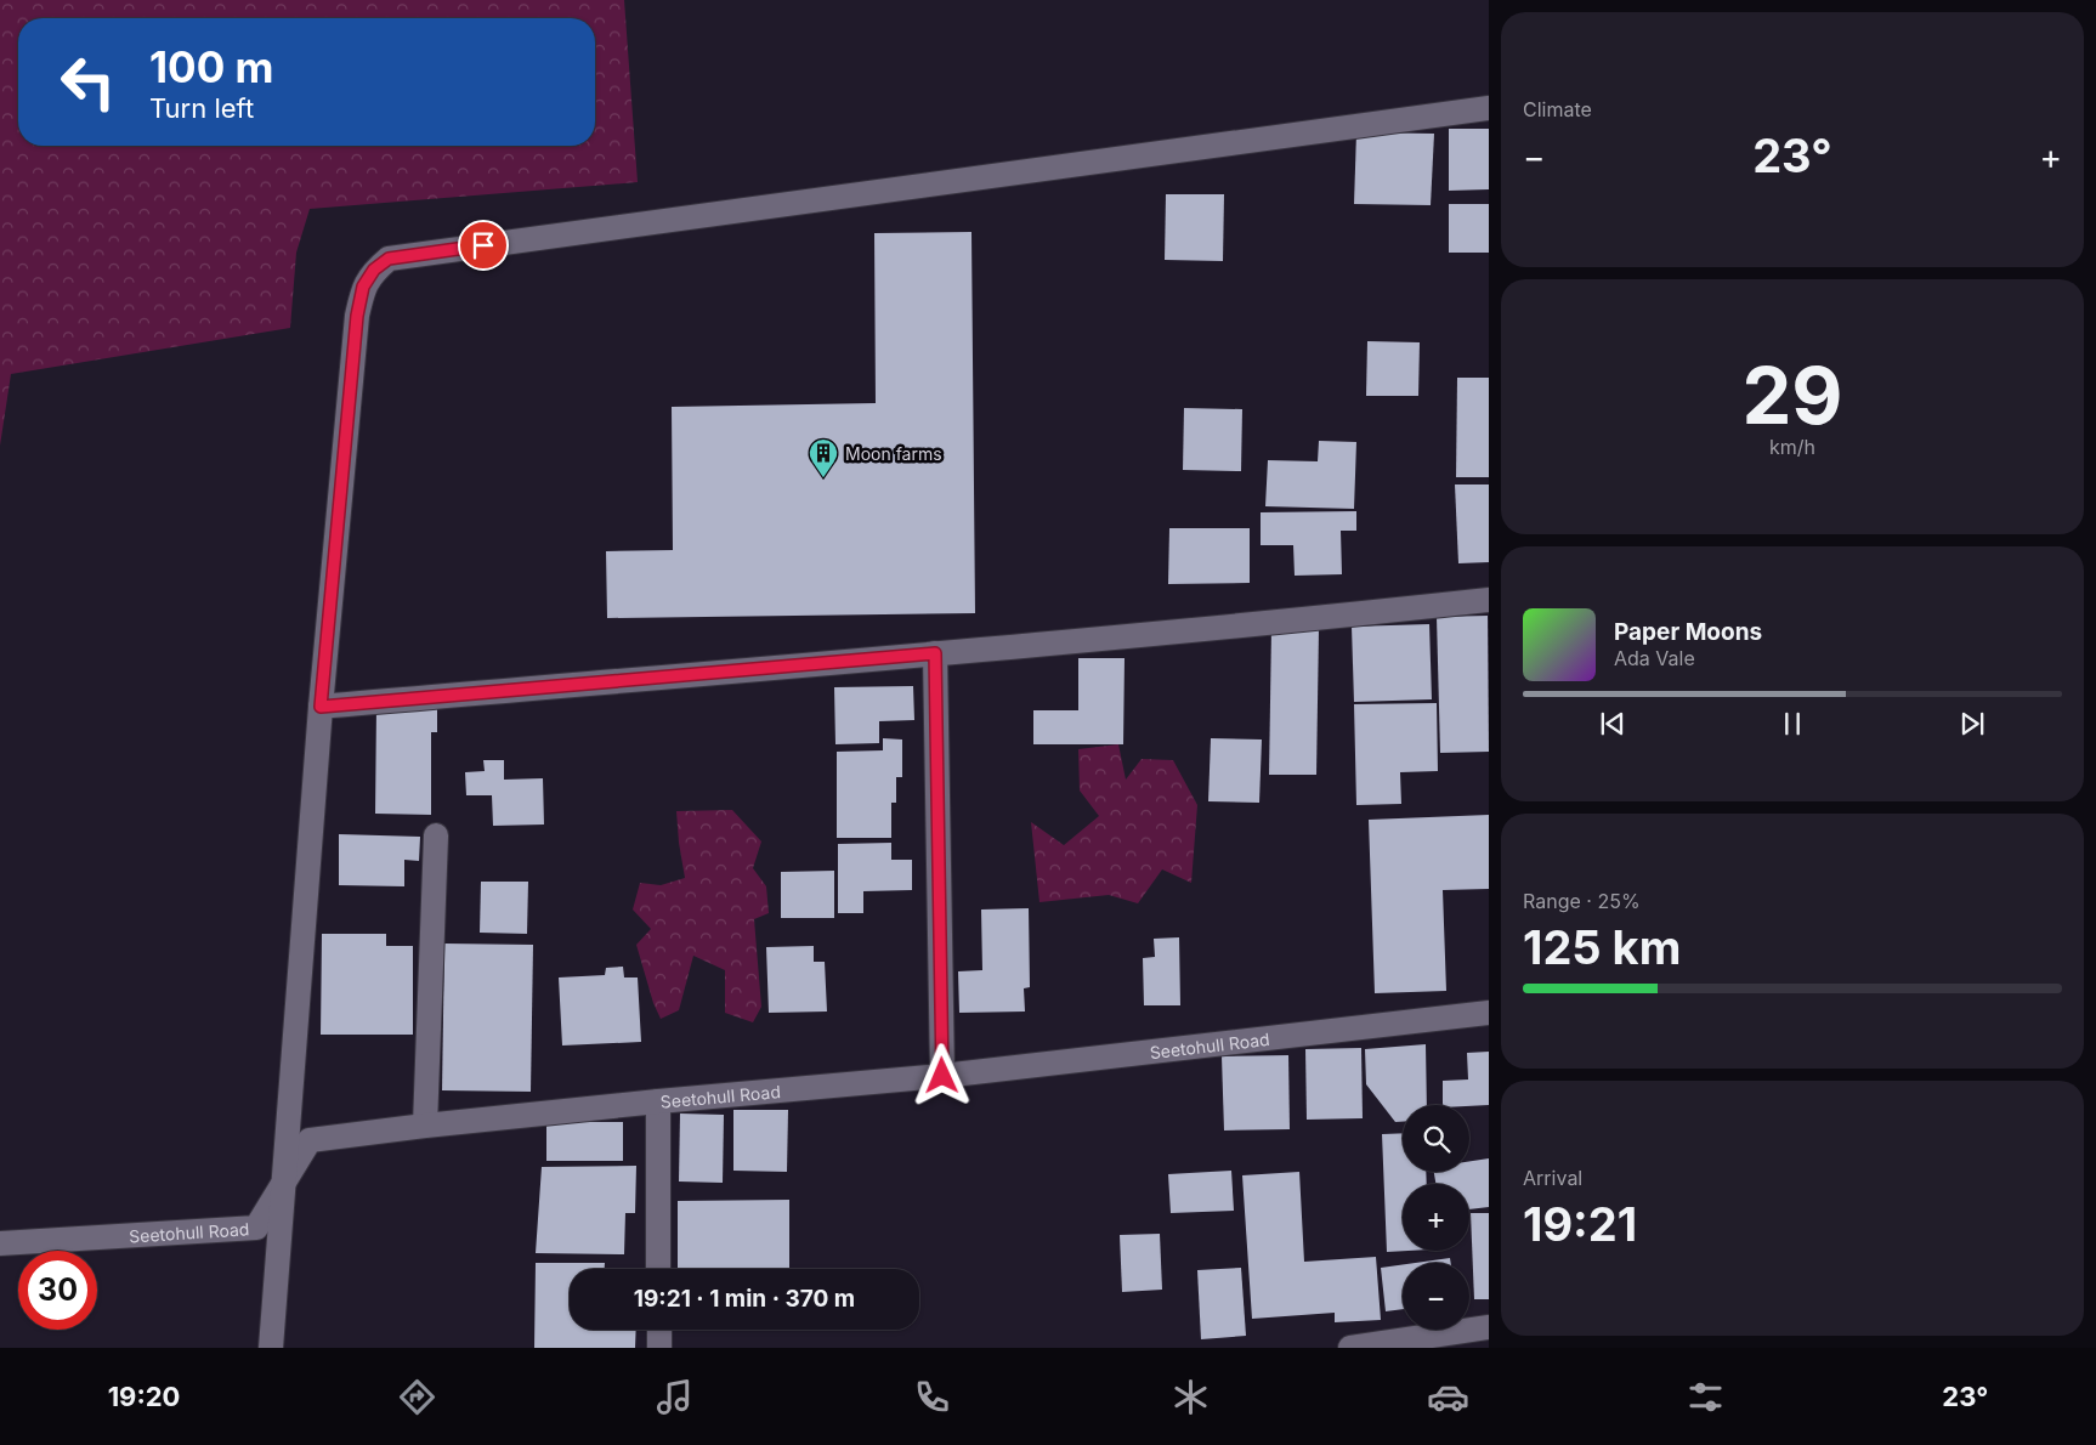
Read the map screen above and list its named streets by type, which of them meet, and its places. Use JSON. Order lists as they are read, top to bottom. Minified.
{"streets":{"street":["Seetohull Road"]},"places":{"building":["Moon farms"]},"page":{"tile":["Climate",["29","km/h"],["Range · 25%","125 km"],["Arrival","19:21"]],"turn":["100 m","Turn left"],"heat":["−","23°","+"],"song":["Paper Moons","Ada Vale"],"map_buttons":["+","−"],"limit":"30","trip":"19:21 · 1 min · 370 m","tabs":["19:20","23°"]}}
